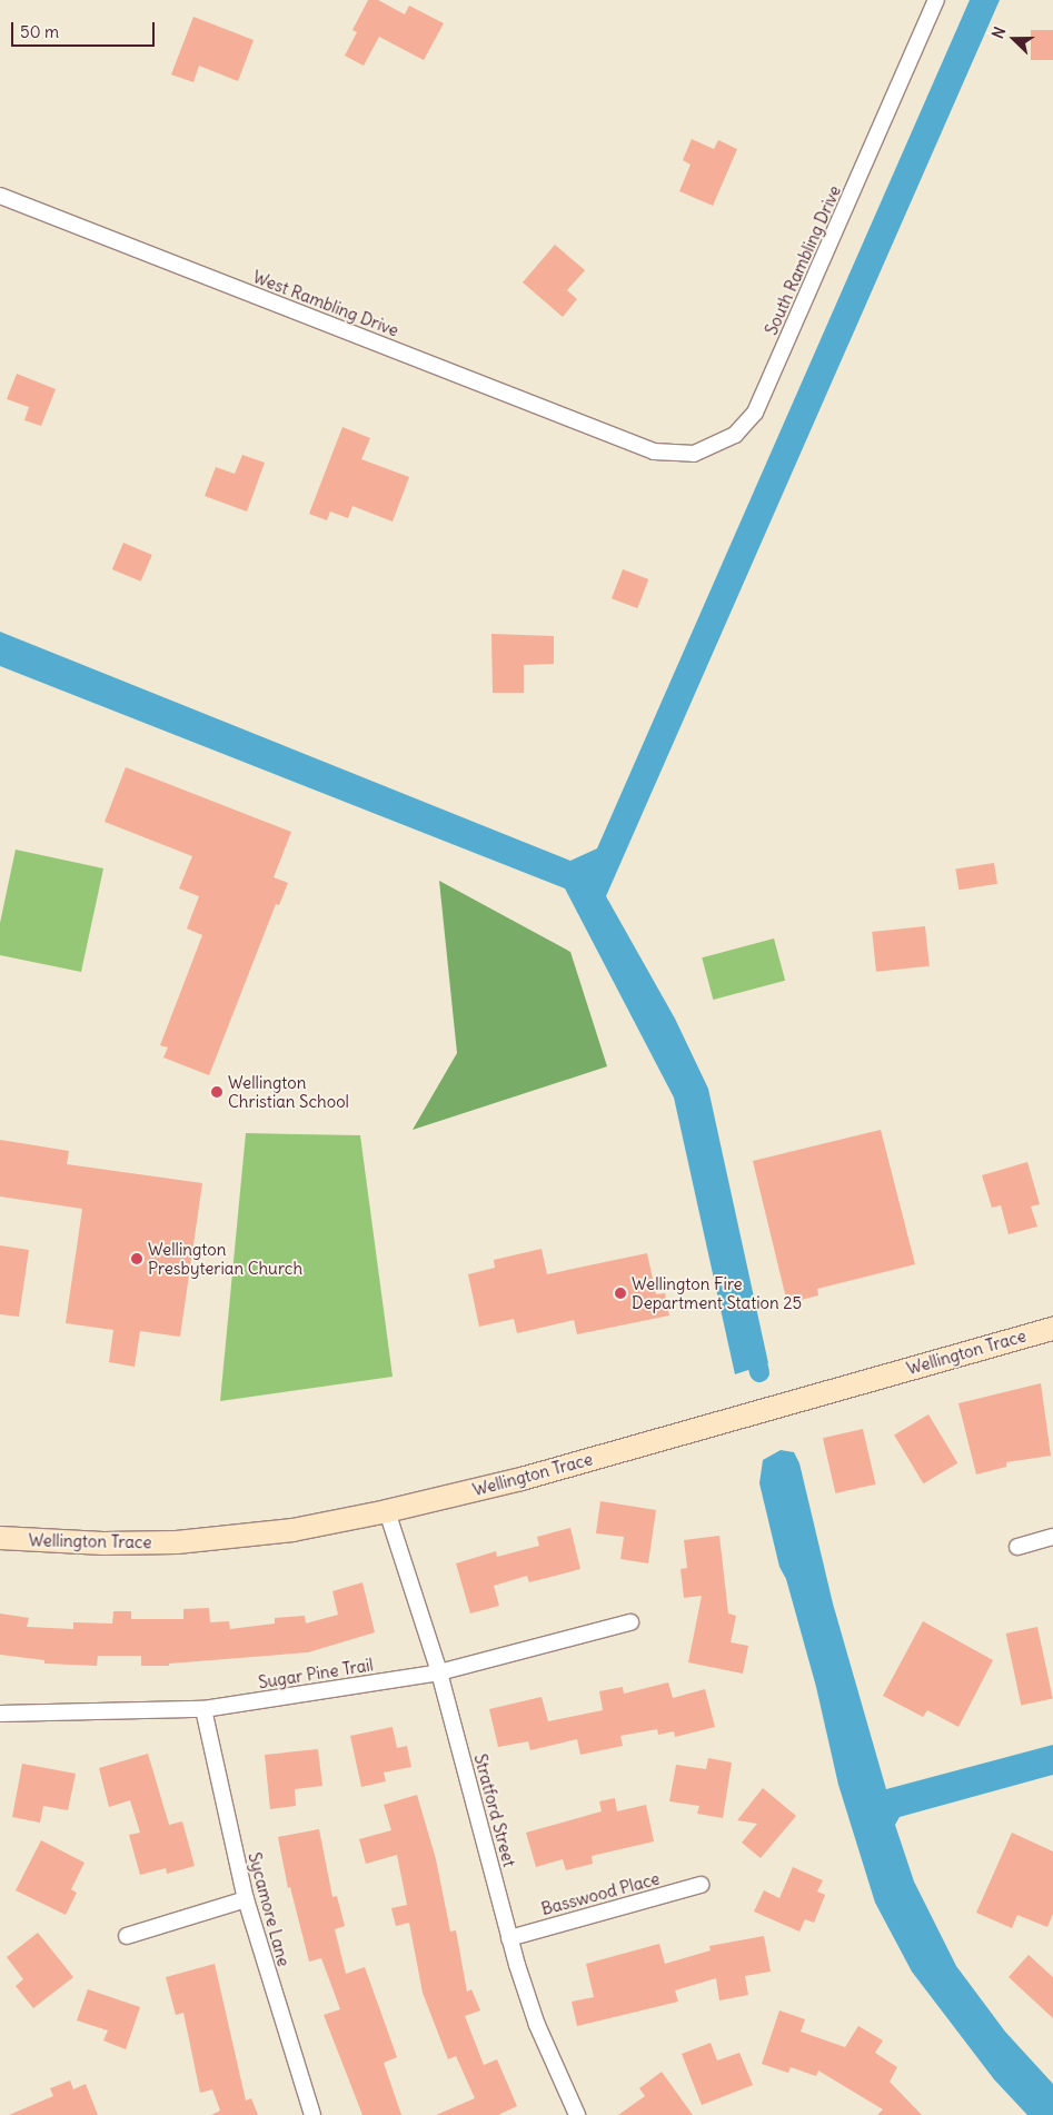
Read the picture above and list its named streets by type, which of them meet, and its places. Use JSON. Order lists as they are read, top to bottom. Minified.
{"streets":{"street":["South Rambling Drive","West Rambling Drive","Wellington Trace","Sugar Pine Trail","Stratford Street","Basswood Place","Sycamore Lane"]},"crossings":[["South Rambling Drive","West Rambling Drive"],["Wellington Trace","Stratford Street"],["Sugar Pine Trail","Stratford Street"],["Sugar Pine Trail","Sycamore Lane"],["Stratford Street","Basswood Place"]],"places":["Wellington Christian School","Wellington Presbyterian Church","Wellington Fire Department Station 25"],"scale_bar":"50 m","north":"left"}
